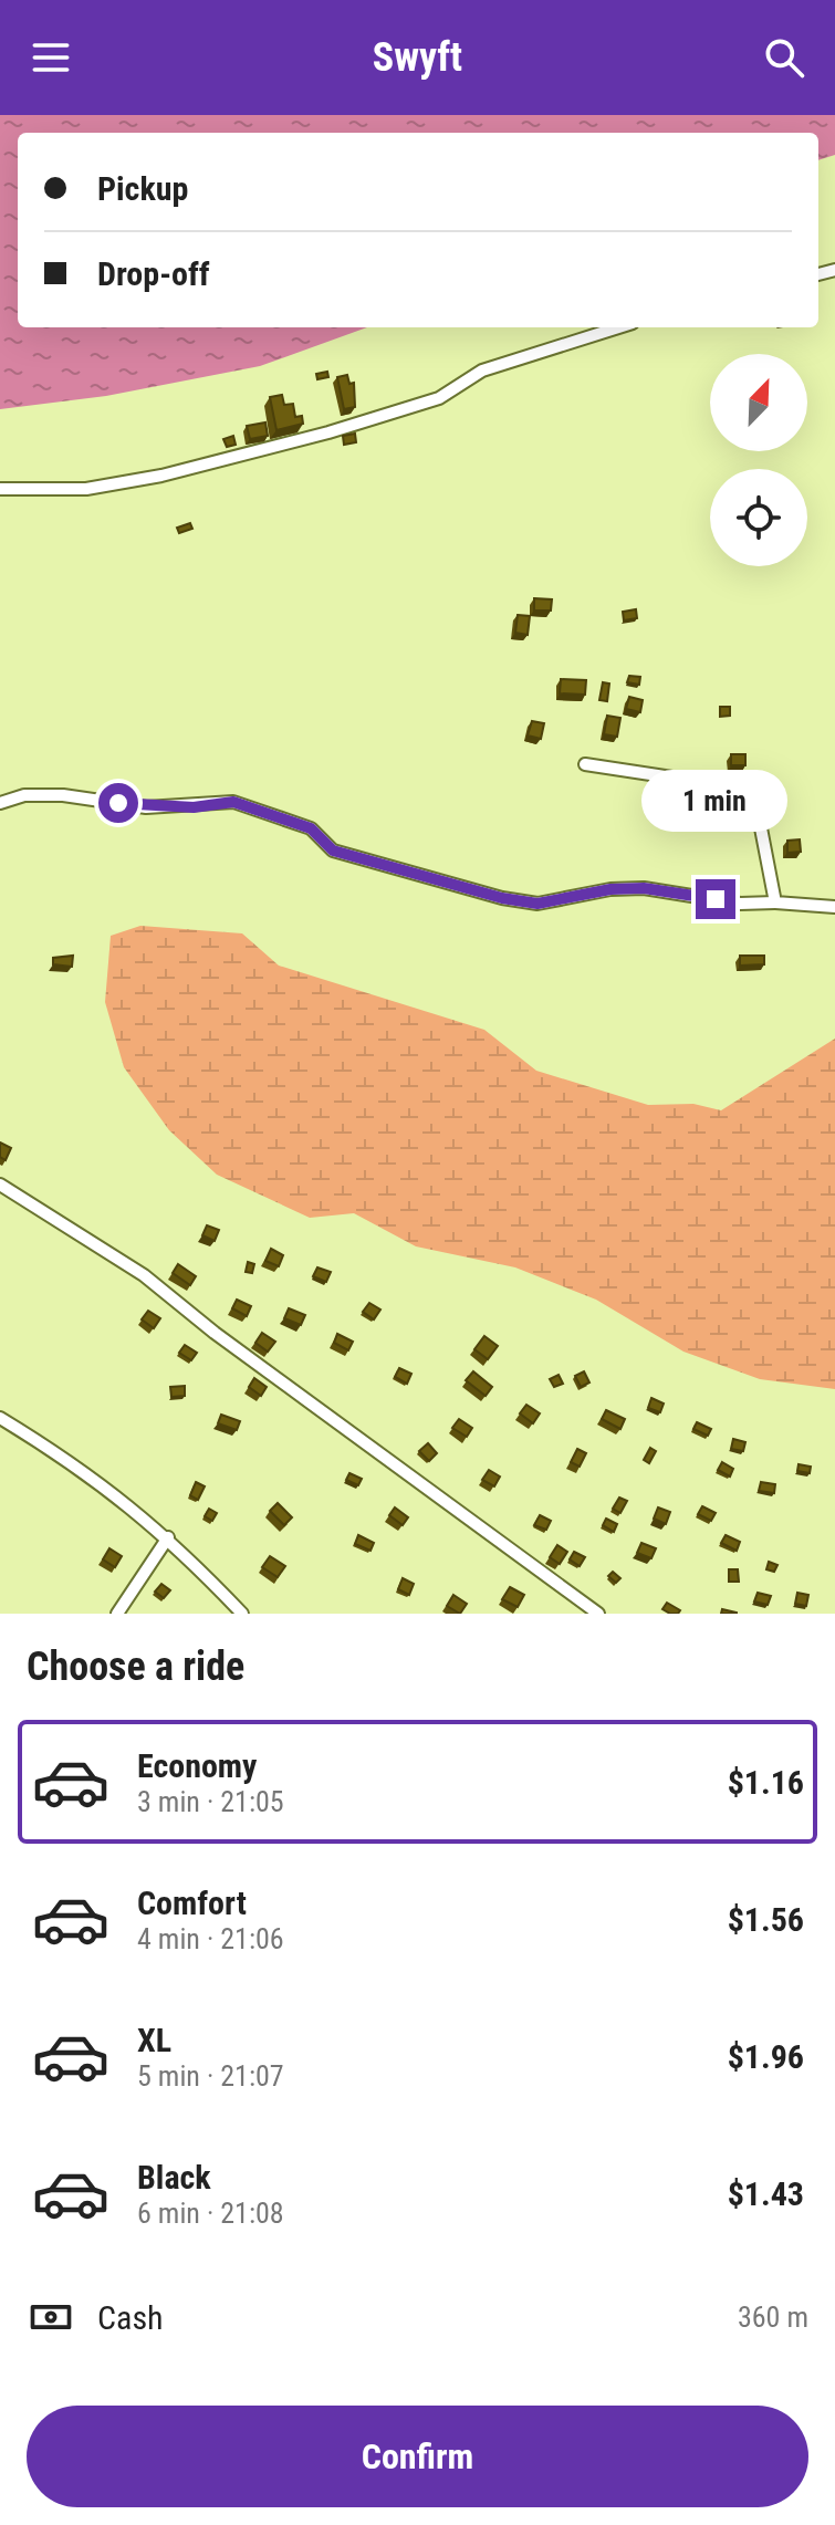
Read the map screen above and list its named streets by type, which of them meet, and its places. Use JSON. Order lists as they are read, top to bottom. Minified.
{"north":"top right","page":{"header":"Swyft","banner":["Pickup","Drop-off"],"bubble":"1 min","heading":"Choose a ride","list":[{"name":"Economy","note":"3 min · 21:05","value":"$1.16"},{"name":"Comfort","note":"4 min · 21:06","value":"$1.56"},{"name":"XL","note":"5 min · 21:07","value":"$1.96"},{"name":"Black","note":"6 min · 21:08","value":"$1.43"}],"pay":["Cash","360 m"],"buttons":"Confirm"}}
